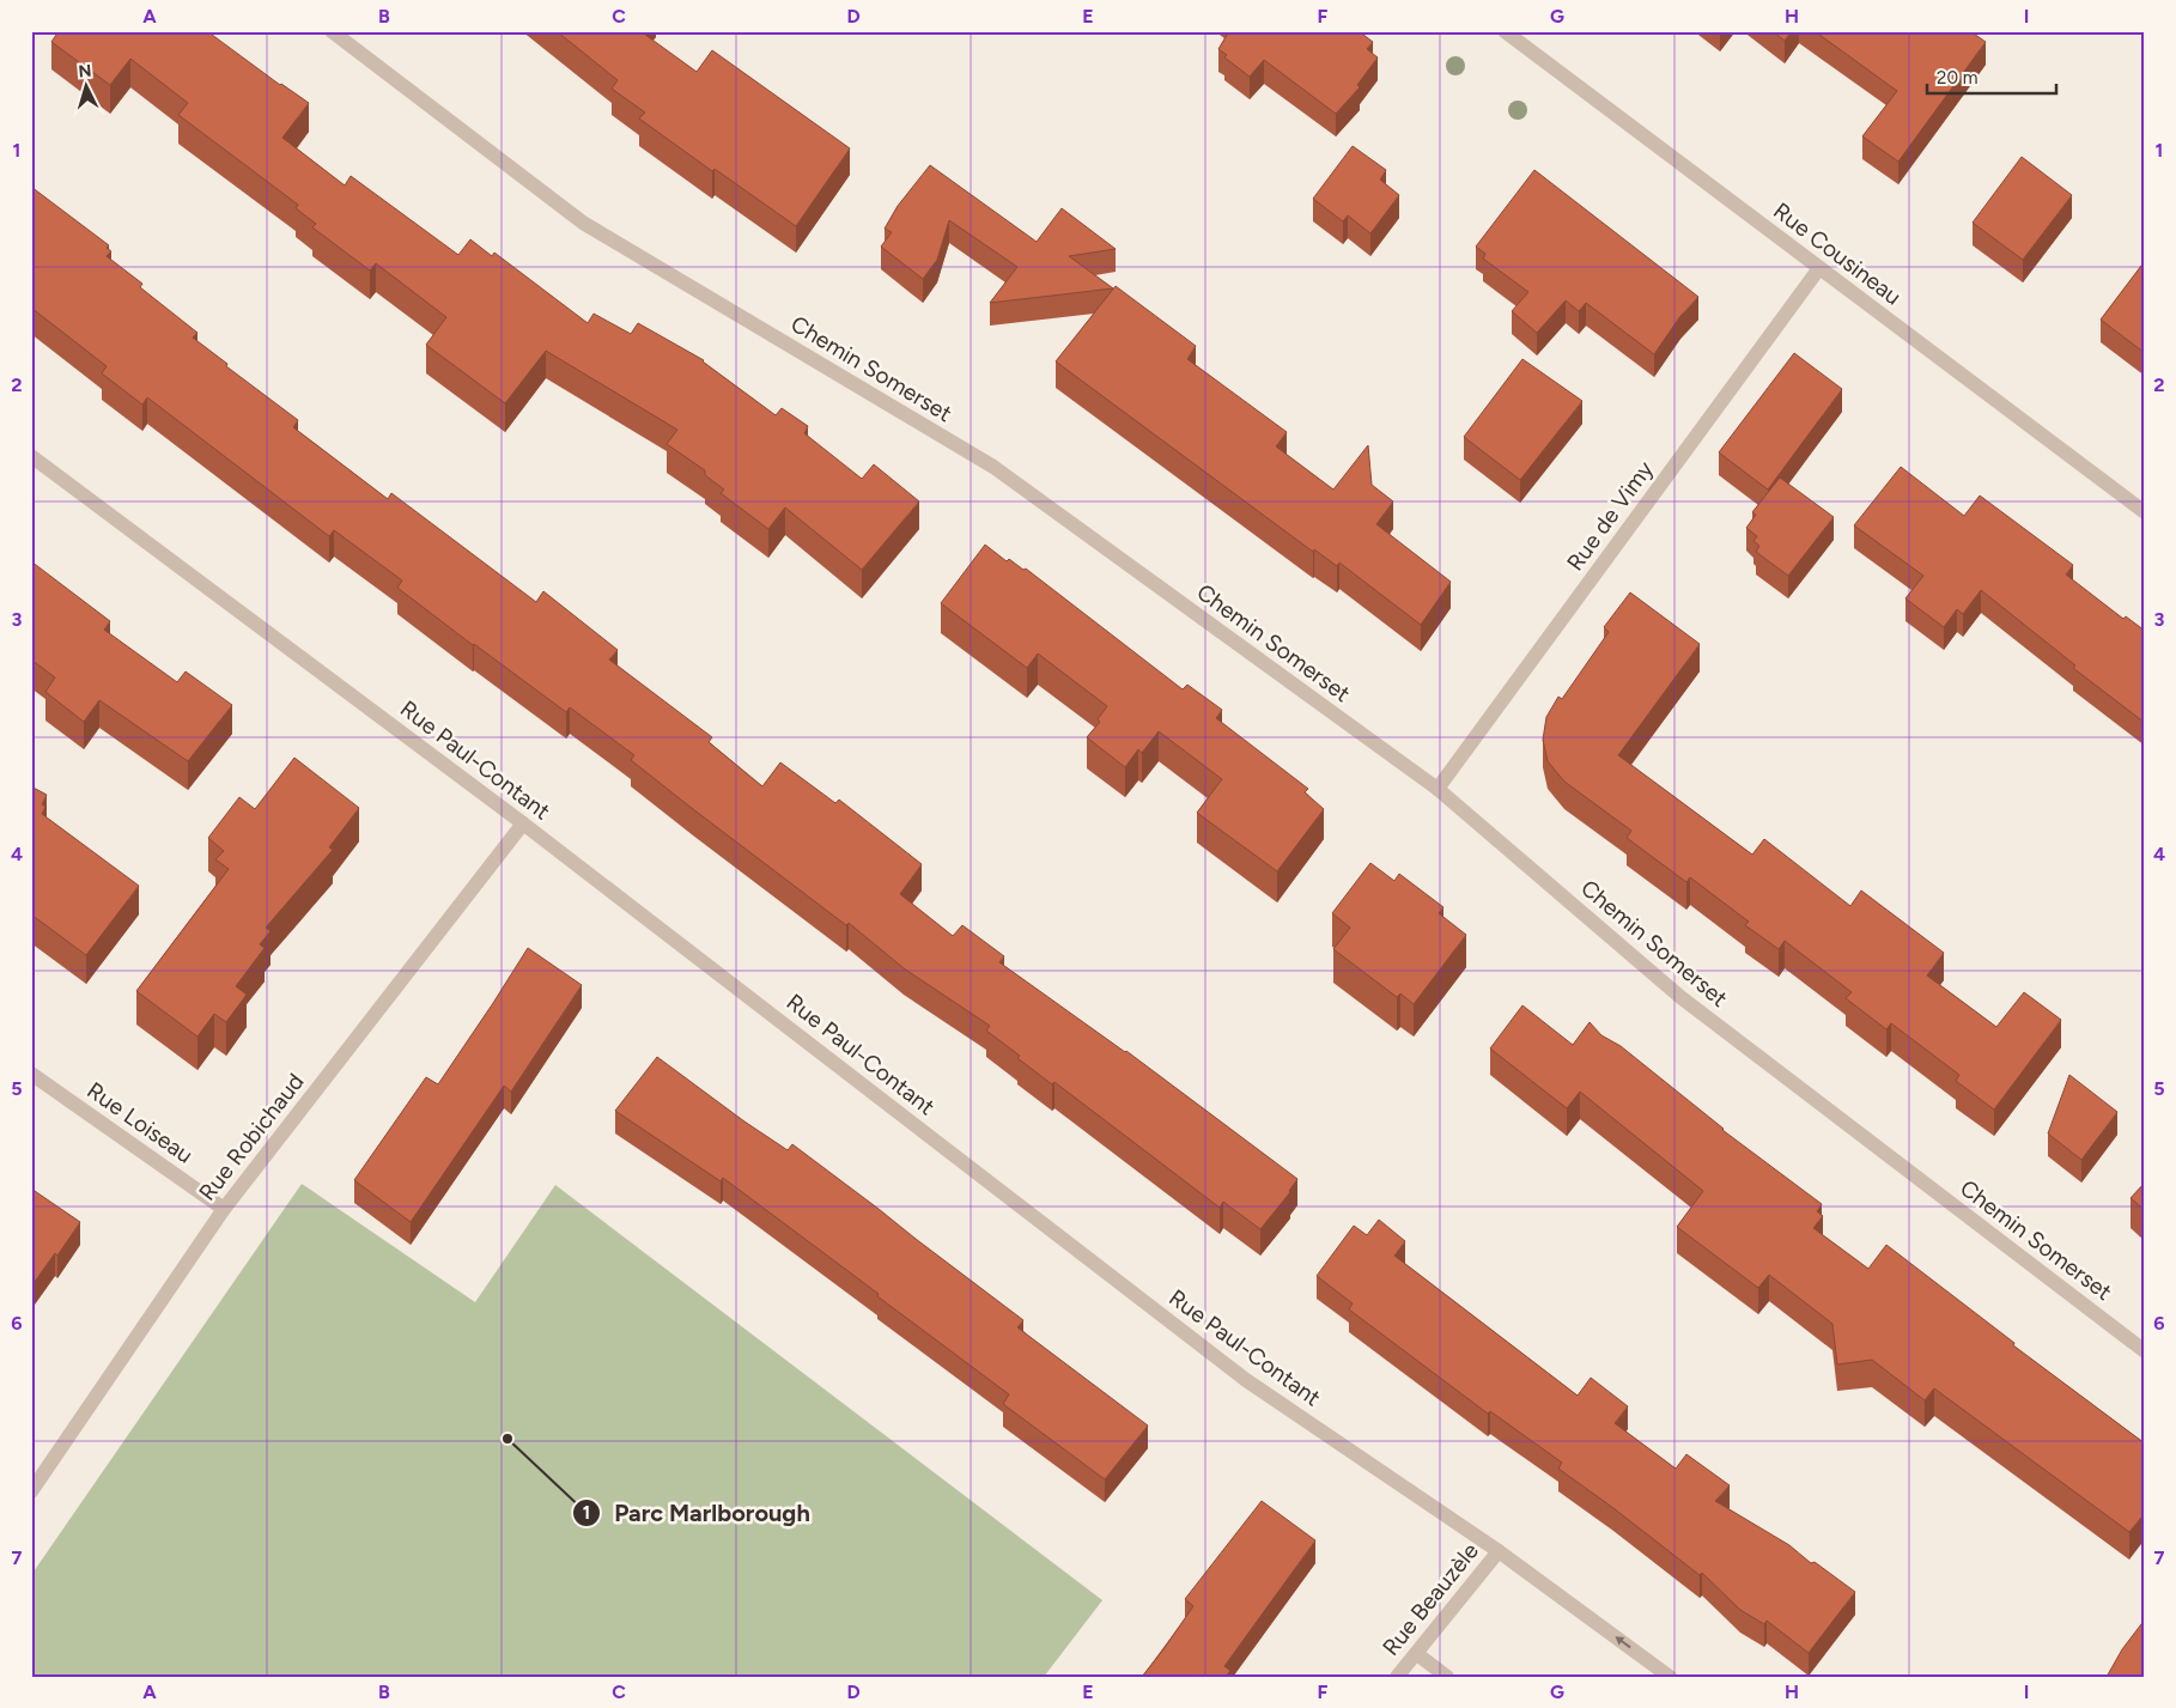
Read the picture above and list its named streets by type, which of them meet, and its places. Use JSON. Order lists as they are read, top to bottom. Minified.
{"streets":{"street":["Rue Cousineau","Chemin Somerset","Rue de Vimy","Rue Paul-Contant","Rue Loiseau","Rue Robichaud","Rue Beauzèle"]},"crossings":[["Rue Cousineau","Rue de Vimy"],["Chemin Somerset","Rue de Vimy"],["Rue Paul-Contant","Rue Robichaud"],["Rue Paul-Contant","Rue Beauzèle"],["Rue Loiseau","Rue Robichaud"]],"places":["Parc Marlborough"],"scale_bar":"20 m","north":"top","grid":{"columns":["A","B","C","D","E","F","G","H","I"],"rows":["1","2","3","4","5","6","7"]}}
